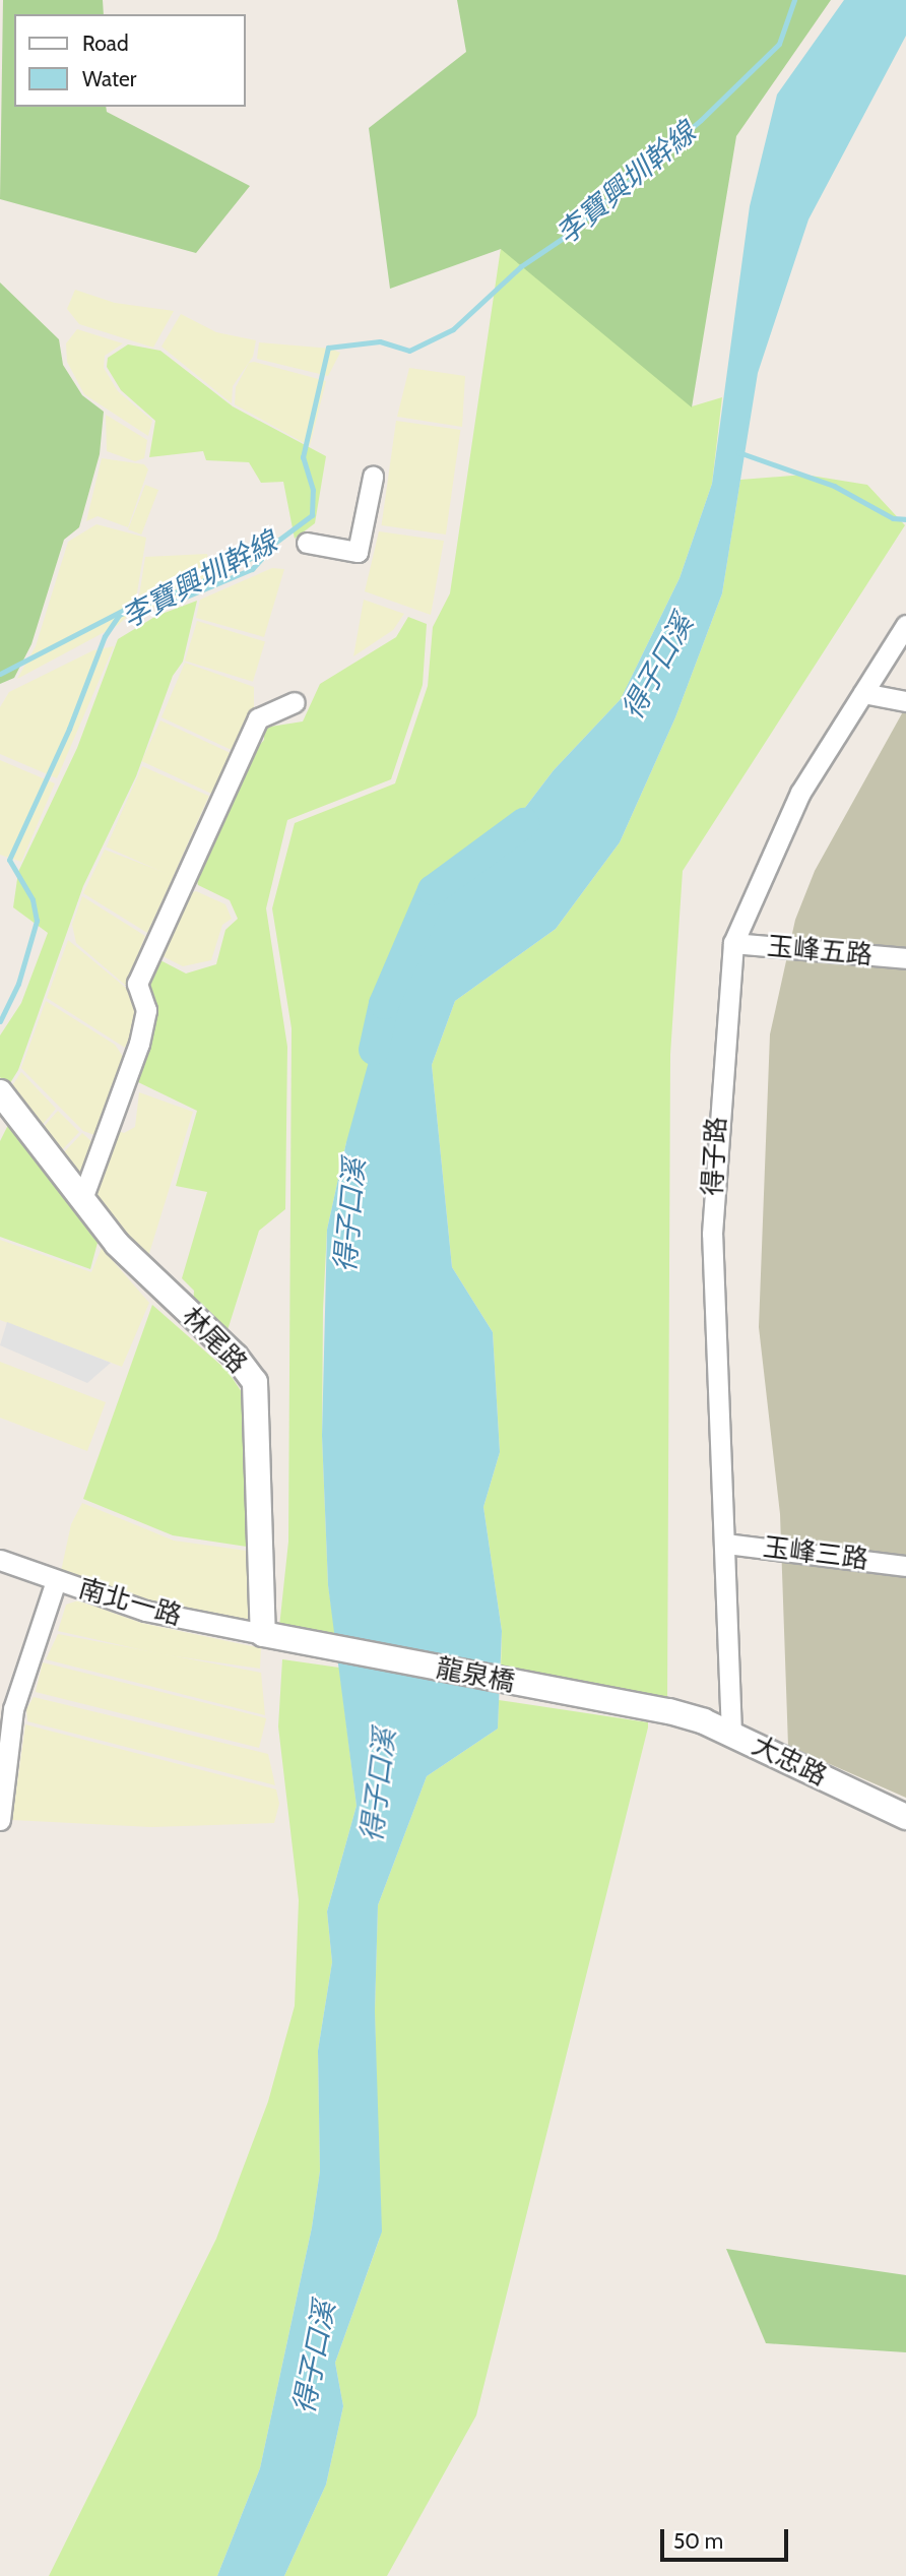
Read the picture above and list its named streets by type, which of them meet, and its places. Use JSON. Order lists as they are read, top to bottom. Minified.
{"streets":{"street":["玉峰五路","得子路","林尾路","玉峰三路","南北一路","龍泉橋","大忠路"]},"crossings":[["玉峰五路","得子路"],["得子路","玉峰三路"],["得子路","大忠路"],["林尾路","南北一路"],["林尾路","龍泉橋"],["南北一路","龍泉橋"],["龍泉橋","大忠路"]],"water":["李寶興圳幹線","得子口溪"],"legend":["Road","Water"],"scale_bar":"50 m"}
